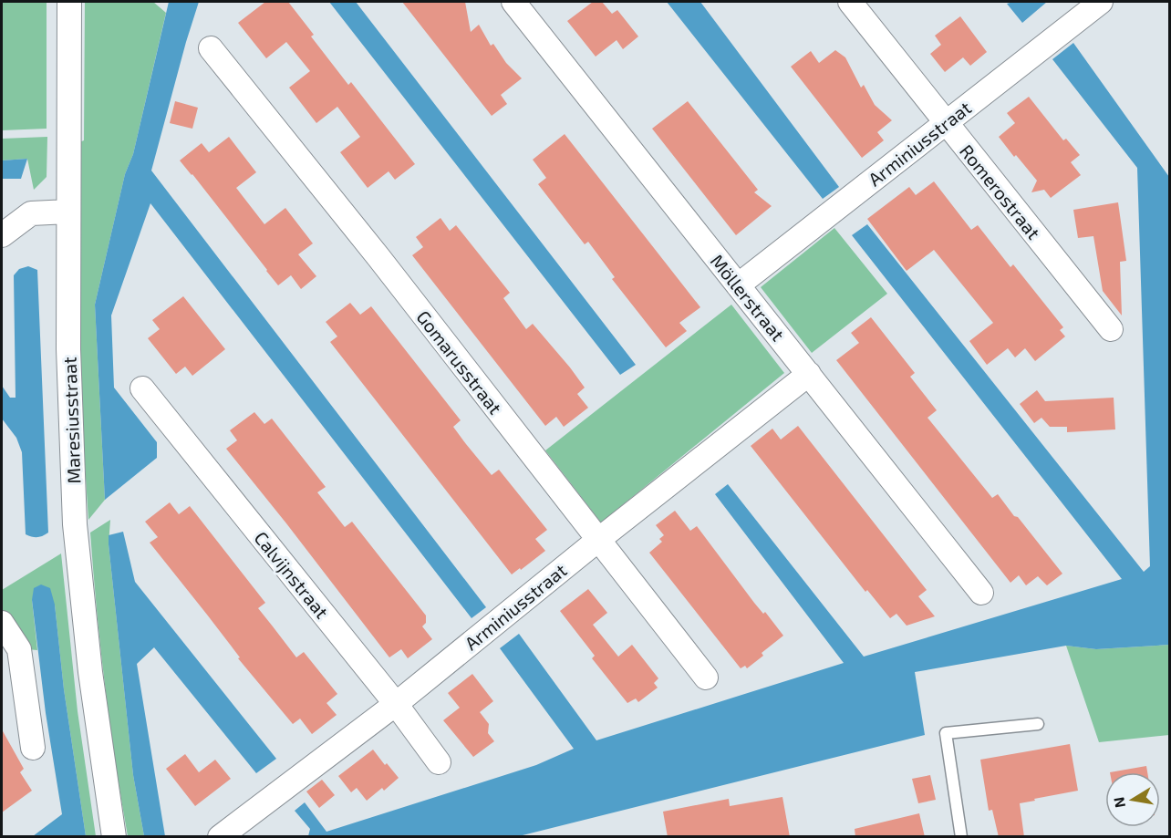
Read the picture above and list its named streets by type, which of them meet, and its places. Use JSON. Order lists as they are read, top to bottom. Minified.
{"streets":{"street":["Arminiusstraat","Romerostraat","Möllerstraat","Gomarusstraat","Maresiusstraat","Calvijnstraat"]},"crossings":[["Arminiusstraat","Romerostraat"],["Arminiusstraat","Möllerstraat"],["Arminiusstraat","Gomarusstraat"],["Arminiusstraat","Calvijnstraat"]],"north":"left"}
